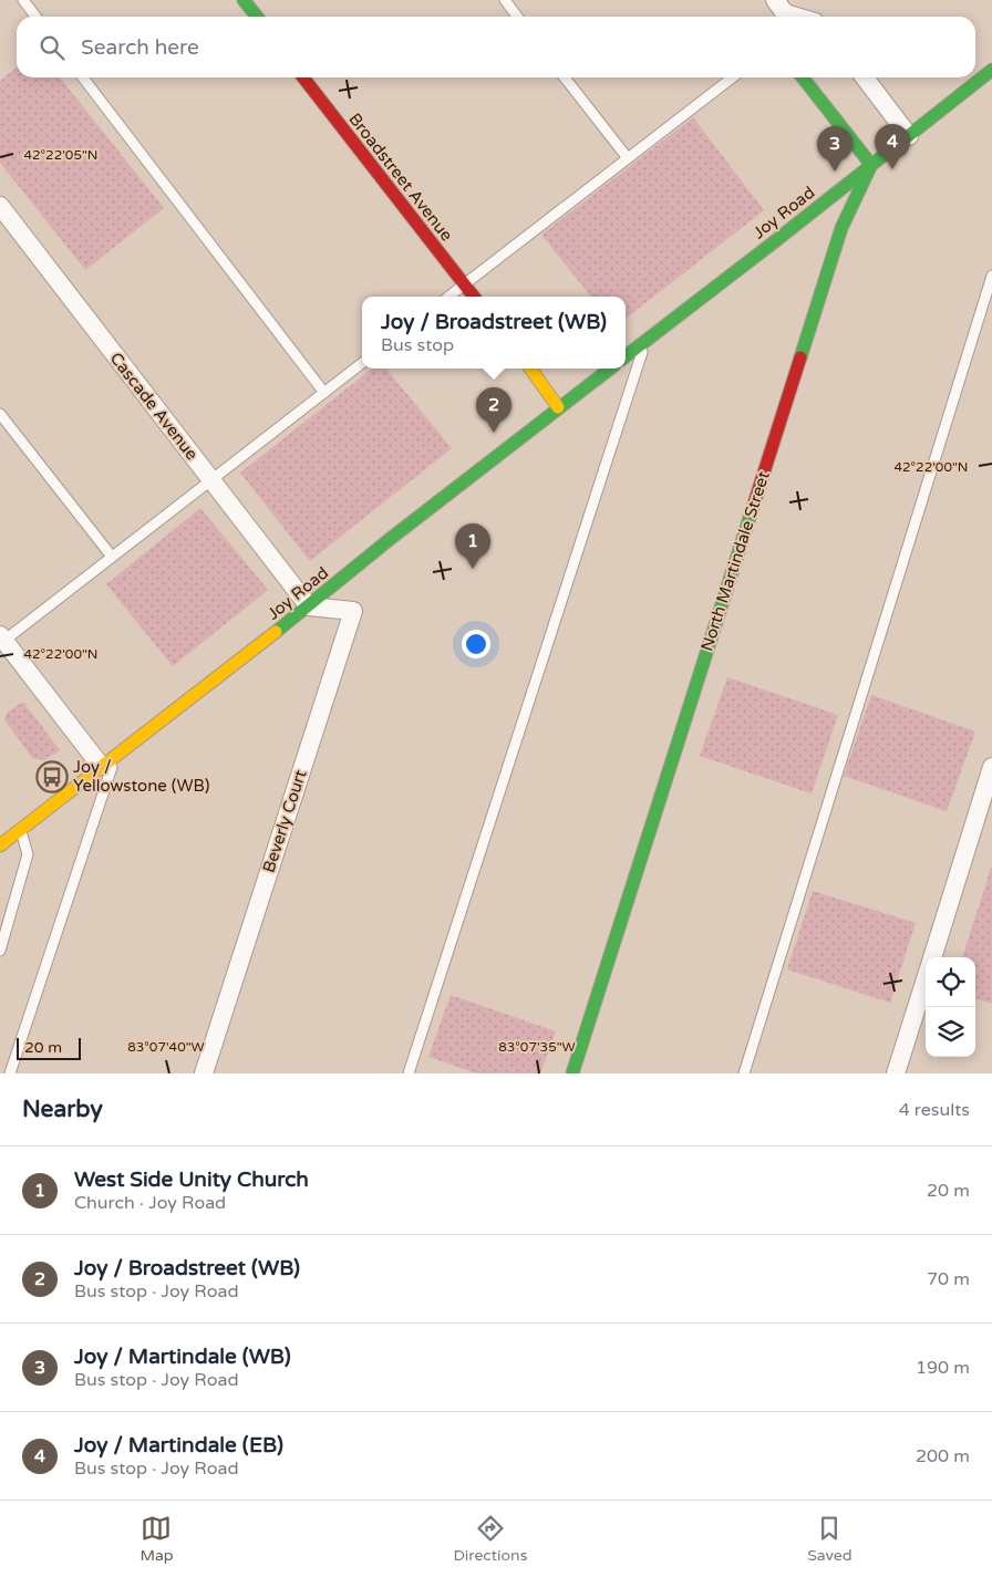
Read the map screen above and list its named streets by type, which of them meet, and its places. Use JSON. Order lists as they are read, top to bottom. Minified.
{"streets":{"street":["Broadstreet Avenue","Joy Road","Cascade Avenue","North Martindale Street","Beverly Court"]},"crossings":[["Joy Road","Cascade Avenue"],["Joy Road","North Martindale Street"],["Joy Road","Beverly Court"],["Cascade Avenue","Beverly Court"]],"places":{"bus stop":["Joy / Yellowstone (WB)"]},"scale_bar":"20 m","page":{"search":"Search here","pins":["4","3","2","1"],"popup":["Joy / Broadstreet (WB)","Bus stop"],"scale":"20 m","heading":["Nearby","4 results"],"list":[{"mark":"1","name":"West Side Unity Church","note":"Church · Joy Road","value":"20 m"},{"mark":"2","name":"Joy / Broadstreet (WB)","note":"Bus stop · Joy Road","value":"70 m"},{"mark":"3","name":"Joy / Martindale (WB)","note":"Bus stop · Joy Road","value":"190 m"},{"mark":"4","name":"Joy / Martindale (EB)","note":"Bus stop · Joy Road","value":"200 m"}],"nav":["Map","Directions","Saved"]},"coordinates":["42°22'05\"N","42°22'00\"N","83°07'40\"W","83°07'35\"W"]}
